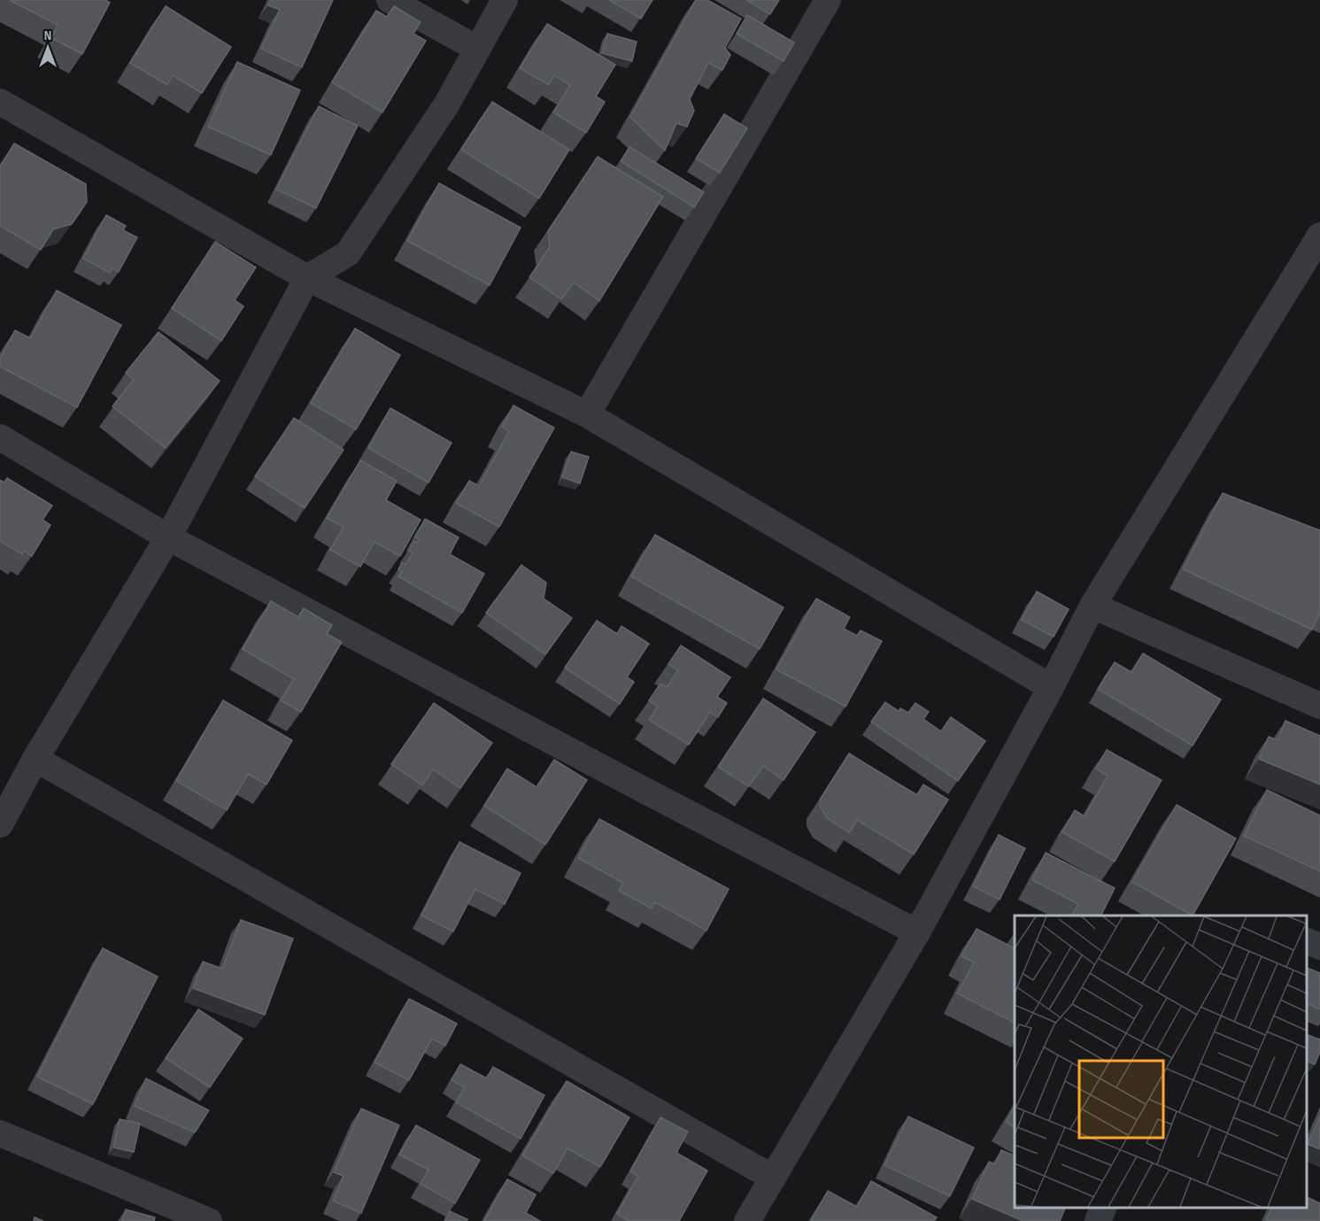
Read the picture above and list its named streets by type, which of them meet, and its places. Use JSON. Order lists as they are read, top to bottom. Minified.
{"north":"top"}
